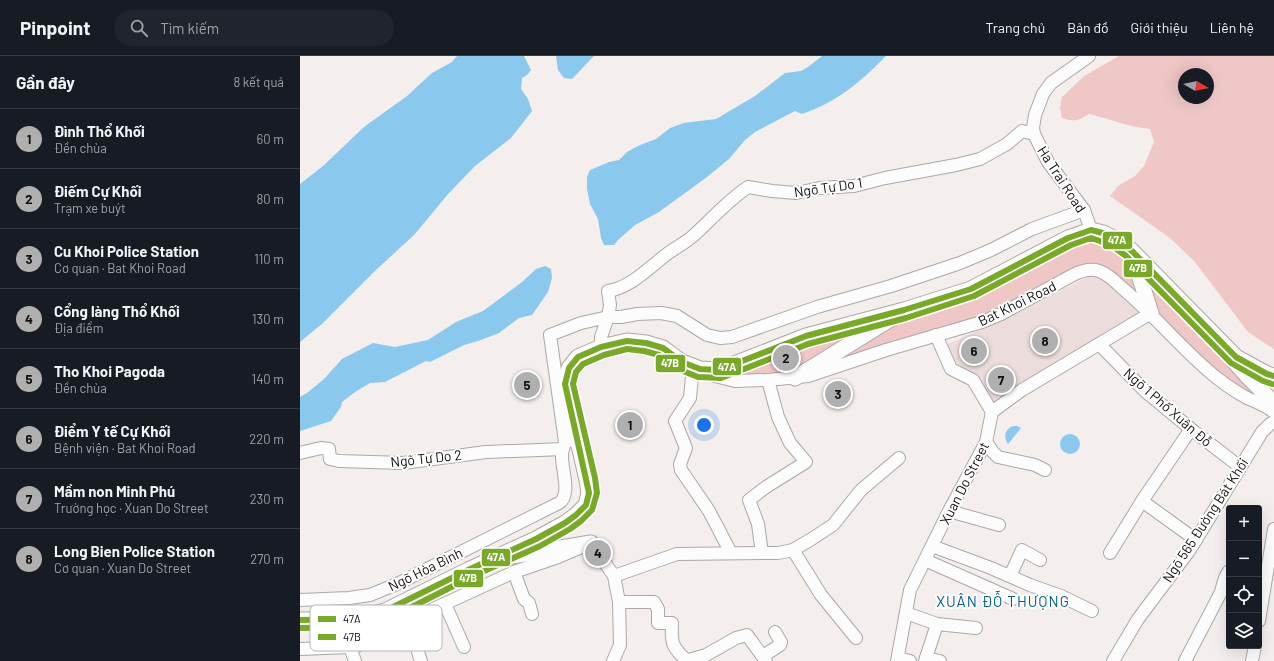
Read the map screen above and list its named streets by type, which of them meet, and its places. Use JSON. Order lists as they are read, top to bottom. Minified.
{"streets":{"street":["Ha Trai Road","Ngõ Tự Do 1","Bat Khoi Road","Ngõ 1 Phố Xuân Đỗ","Ngõ Tự Do 2","Xuan Do Street","Ngõ 565 Đường Bát Khối","Ngõ Hòa Bình"]},"crossings":[["Ha Trai Road","Ngõ Tự Do 1"],["Ngõ 1 Phố Xuân Đỗ","Ngõ 565 Đường Bát Khối"],["Ngõ Tự Do 2","Ngõ Hòa Bình"]],"districts":["XUÂN ĐỖ THƯỢNG"],"lines":["transit line 47A","transit line 47B"],"legend":["47A","47B"],"north":"right","page":{"header":"Pinpoint","search":"Tìm kiếm","nav":["Trang chủ","Bản đồ","Giới thiệu","Liên hệ"],"heading":["Gần đây","8 kết quả"],"list":[{"mark":"1","name":"Đình Thổ Khối","note":"Đền chùa","value":"60 m"},{"mark":"2","name":"Điếm Cự Khối","note":"Trạm xe buýt","value":"80 m"},{"mark":"3","name":"Cu Khoi Police Station","note":"Cơ quan · Bat Khoi Road","value":"110 m"},{"mark":"4","name":"Cổng làng Thổ Khối","note":"Địa điểm","value":"130 m"},{"mark":"5","name":"Tho Khoi Pagoda","note":"Đền chùa","value":"140 m"},{"mark":"6","name":"Điểm Y tế Cự Khối","note":"Bệnh viện · Bat Khoi Road","value":"220 m"},{"mark":"7","name":"Mầm non Minh Phú","note":"Trường học · Xuan Do Street","value":"230 m"},{"mark":"8","name":"Long Bien Police Station","note":"Cơ quan · Xuan Do Street","value":"270 m"}],"pins":["8","6","2","7","5","3","1","4"],"map_buttons":["+","−"]}}
